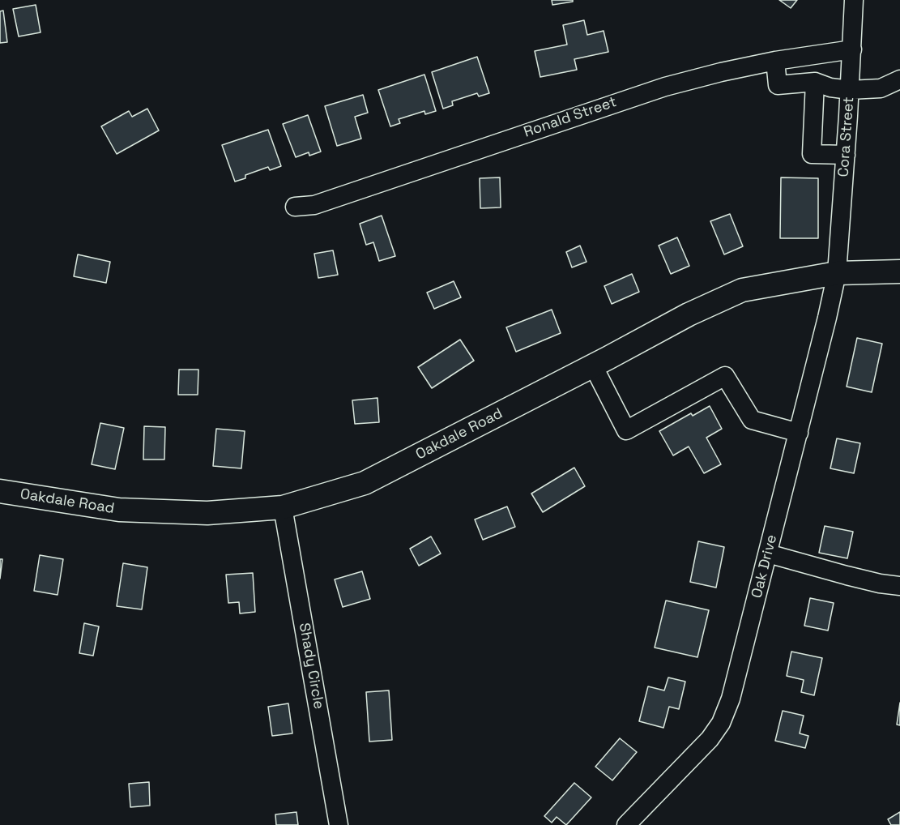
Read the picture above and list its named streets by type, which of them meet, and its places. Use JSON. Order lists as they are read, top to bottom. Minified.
{"streets":{"main road":["Oakdale Road"],"street":["Ronald Street","Cora Street","Oak Drive","Shady Circle"]},"crossings":[["Ronald Street","Cora Street"],["Cora Street","Oakdale Road"],["Cora Street","Oak Drive"],["Oakdale Road","Oak Drive"],["Oakdale Road","Shady Circle"]]}
